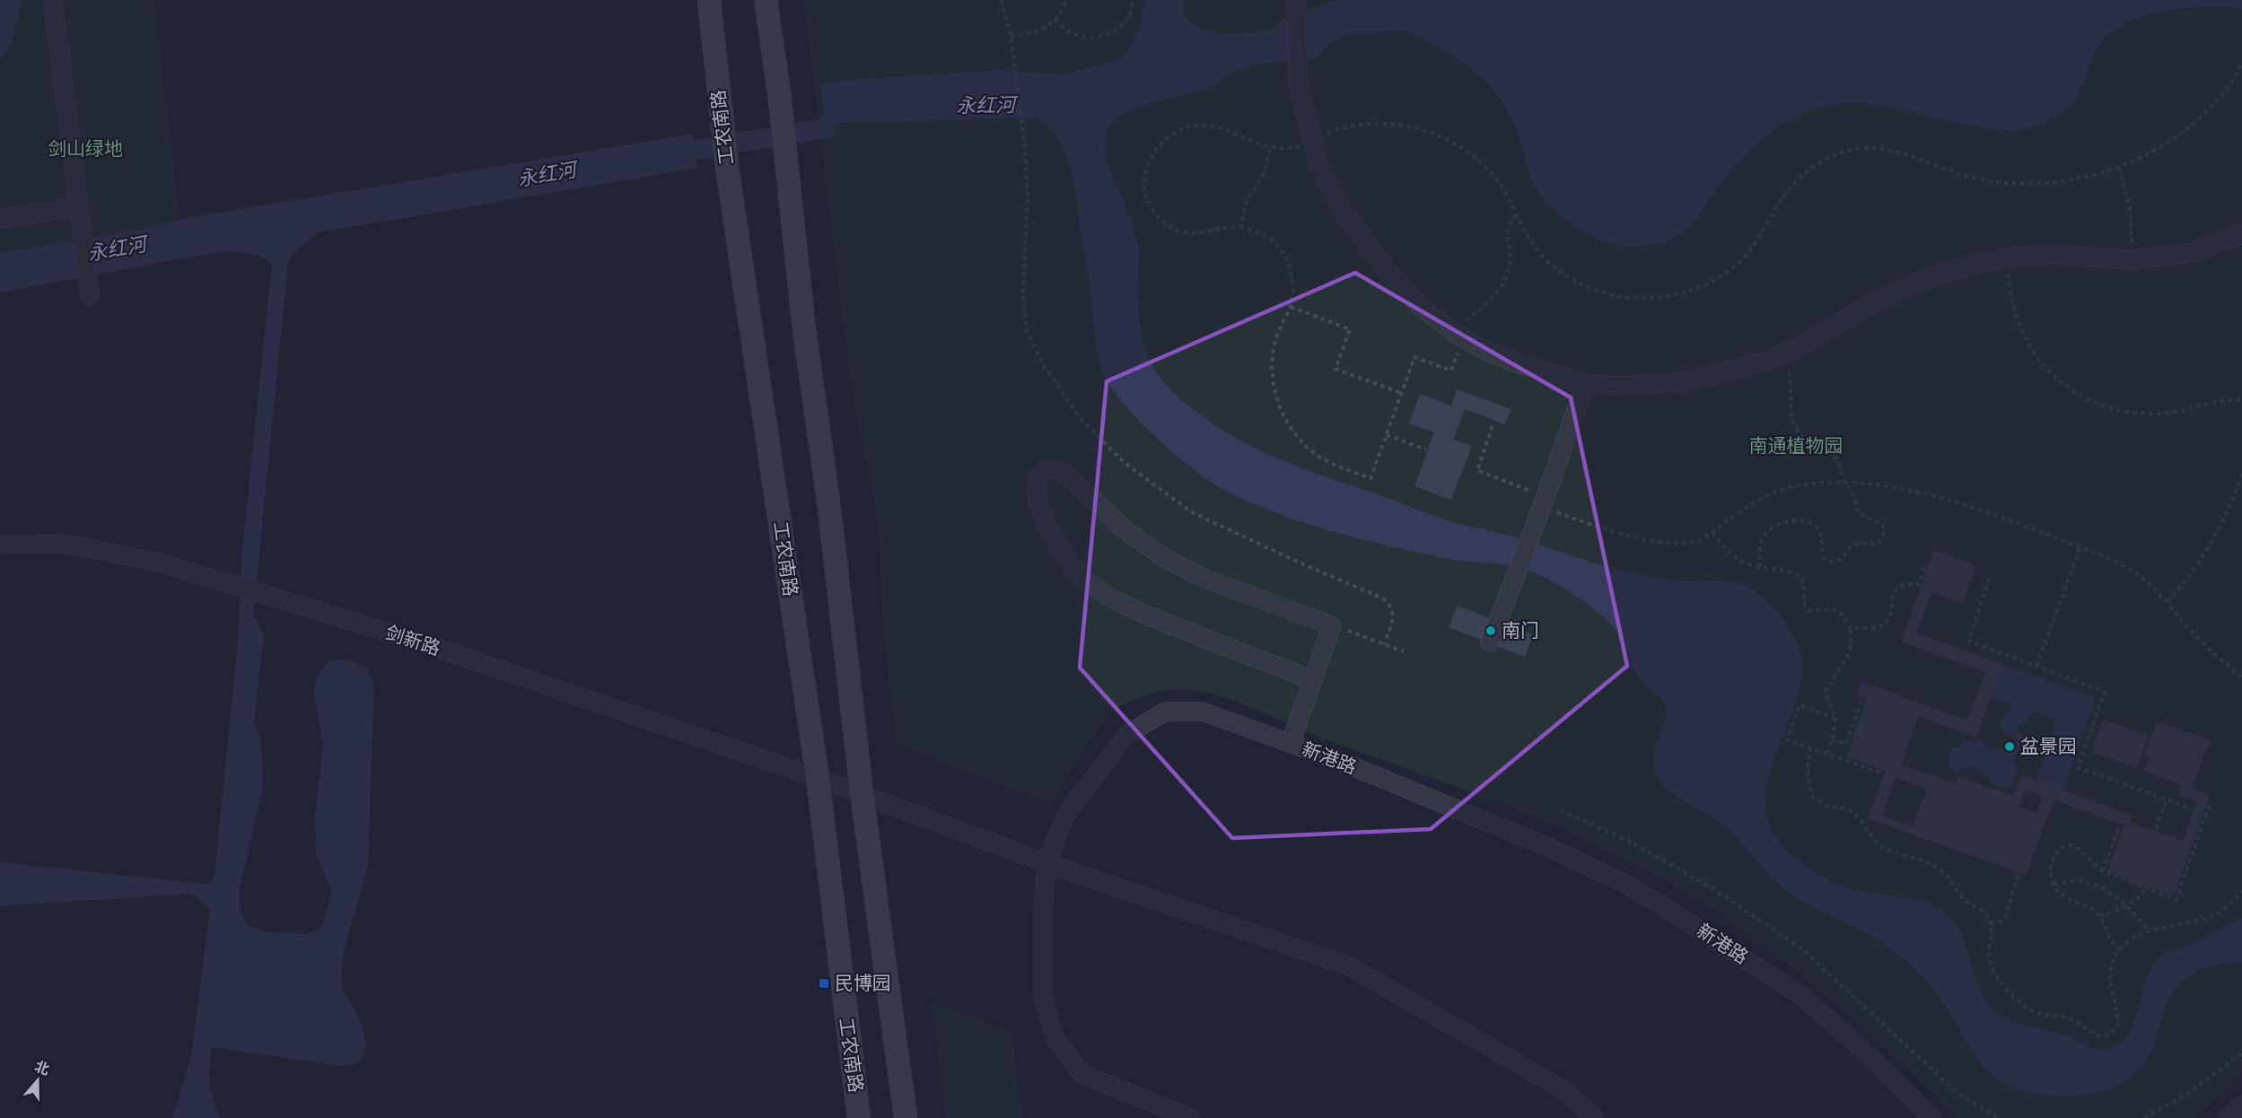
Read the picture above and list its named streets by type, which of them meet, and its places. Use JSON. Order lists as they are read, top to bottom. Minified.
{"streets":{"main road":["工农南路"],"street":["剑新路","新港路"]},"crossings":[["工农南路","剑新路"],["剑新路","新港路"]],"water":["永红河"],"parks":["剑山绿地","南通植物园"],"places":{"other":["南门","盆景园"],"transit":["民博园"]},"north":"top"}
